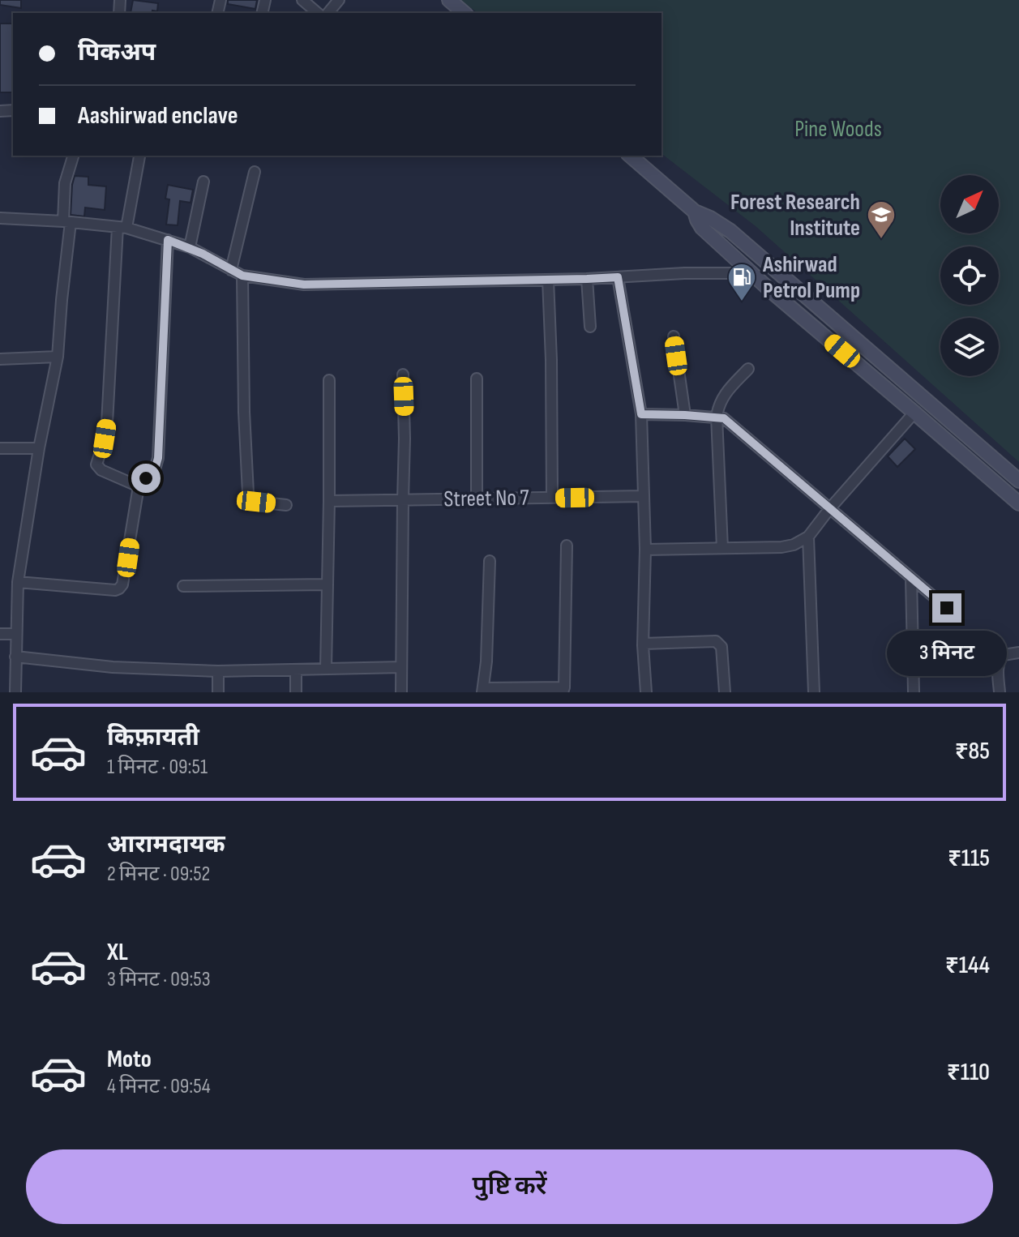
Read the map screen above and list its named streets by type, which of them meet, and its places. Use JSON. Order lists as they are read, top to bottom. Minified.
{"streets":{"street":["Street No 7"]},"parks":["Pine Woods"],"places":{"school or university":["Forest Research Institute"],"fuel station":["Ashirwad Petrol Pump"]},"north":"top right","page":{"banner":["पिकअप","Aashirwad enclave"],"bubble":"3 मिनट","list":[{"name":"किफ़ायती","note":"1 मिनट · 09:51","value":"₹85"},{"name":"आरामदायक","note":"2 मिनट · 09:52","value":"₹115"},{"name":"XL","note":"3 मिनट · 09:53","value":"₹144"},{"name":"Moto","note":"4 मिनट · 09:54","value":"₹110"}],"buttons":"पुष्टि करें"}}
